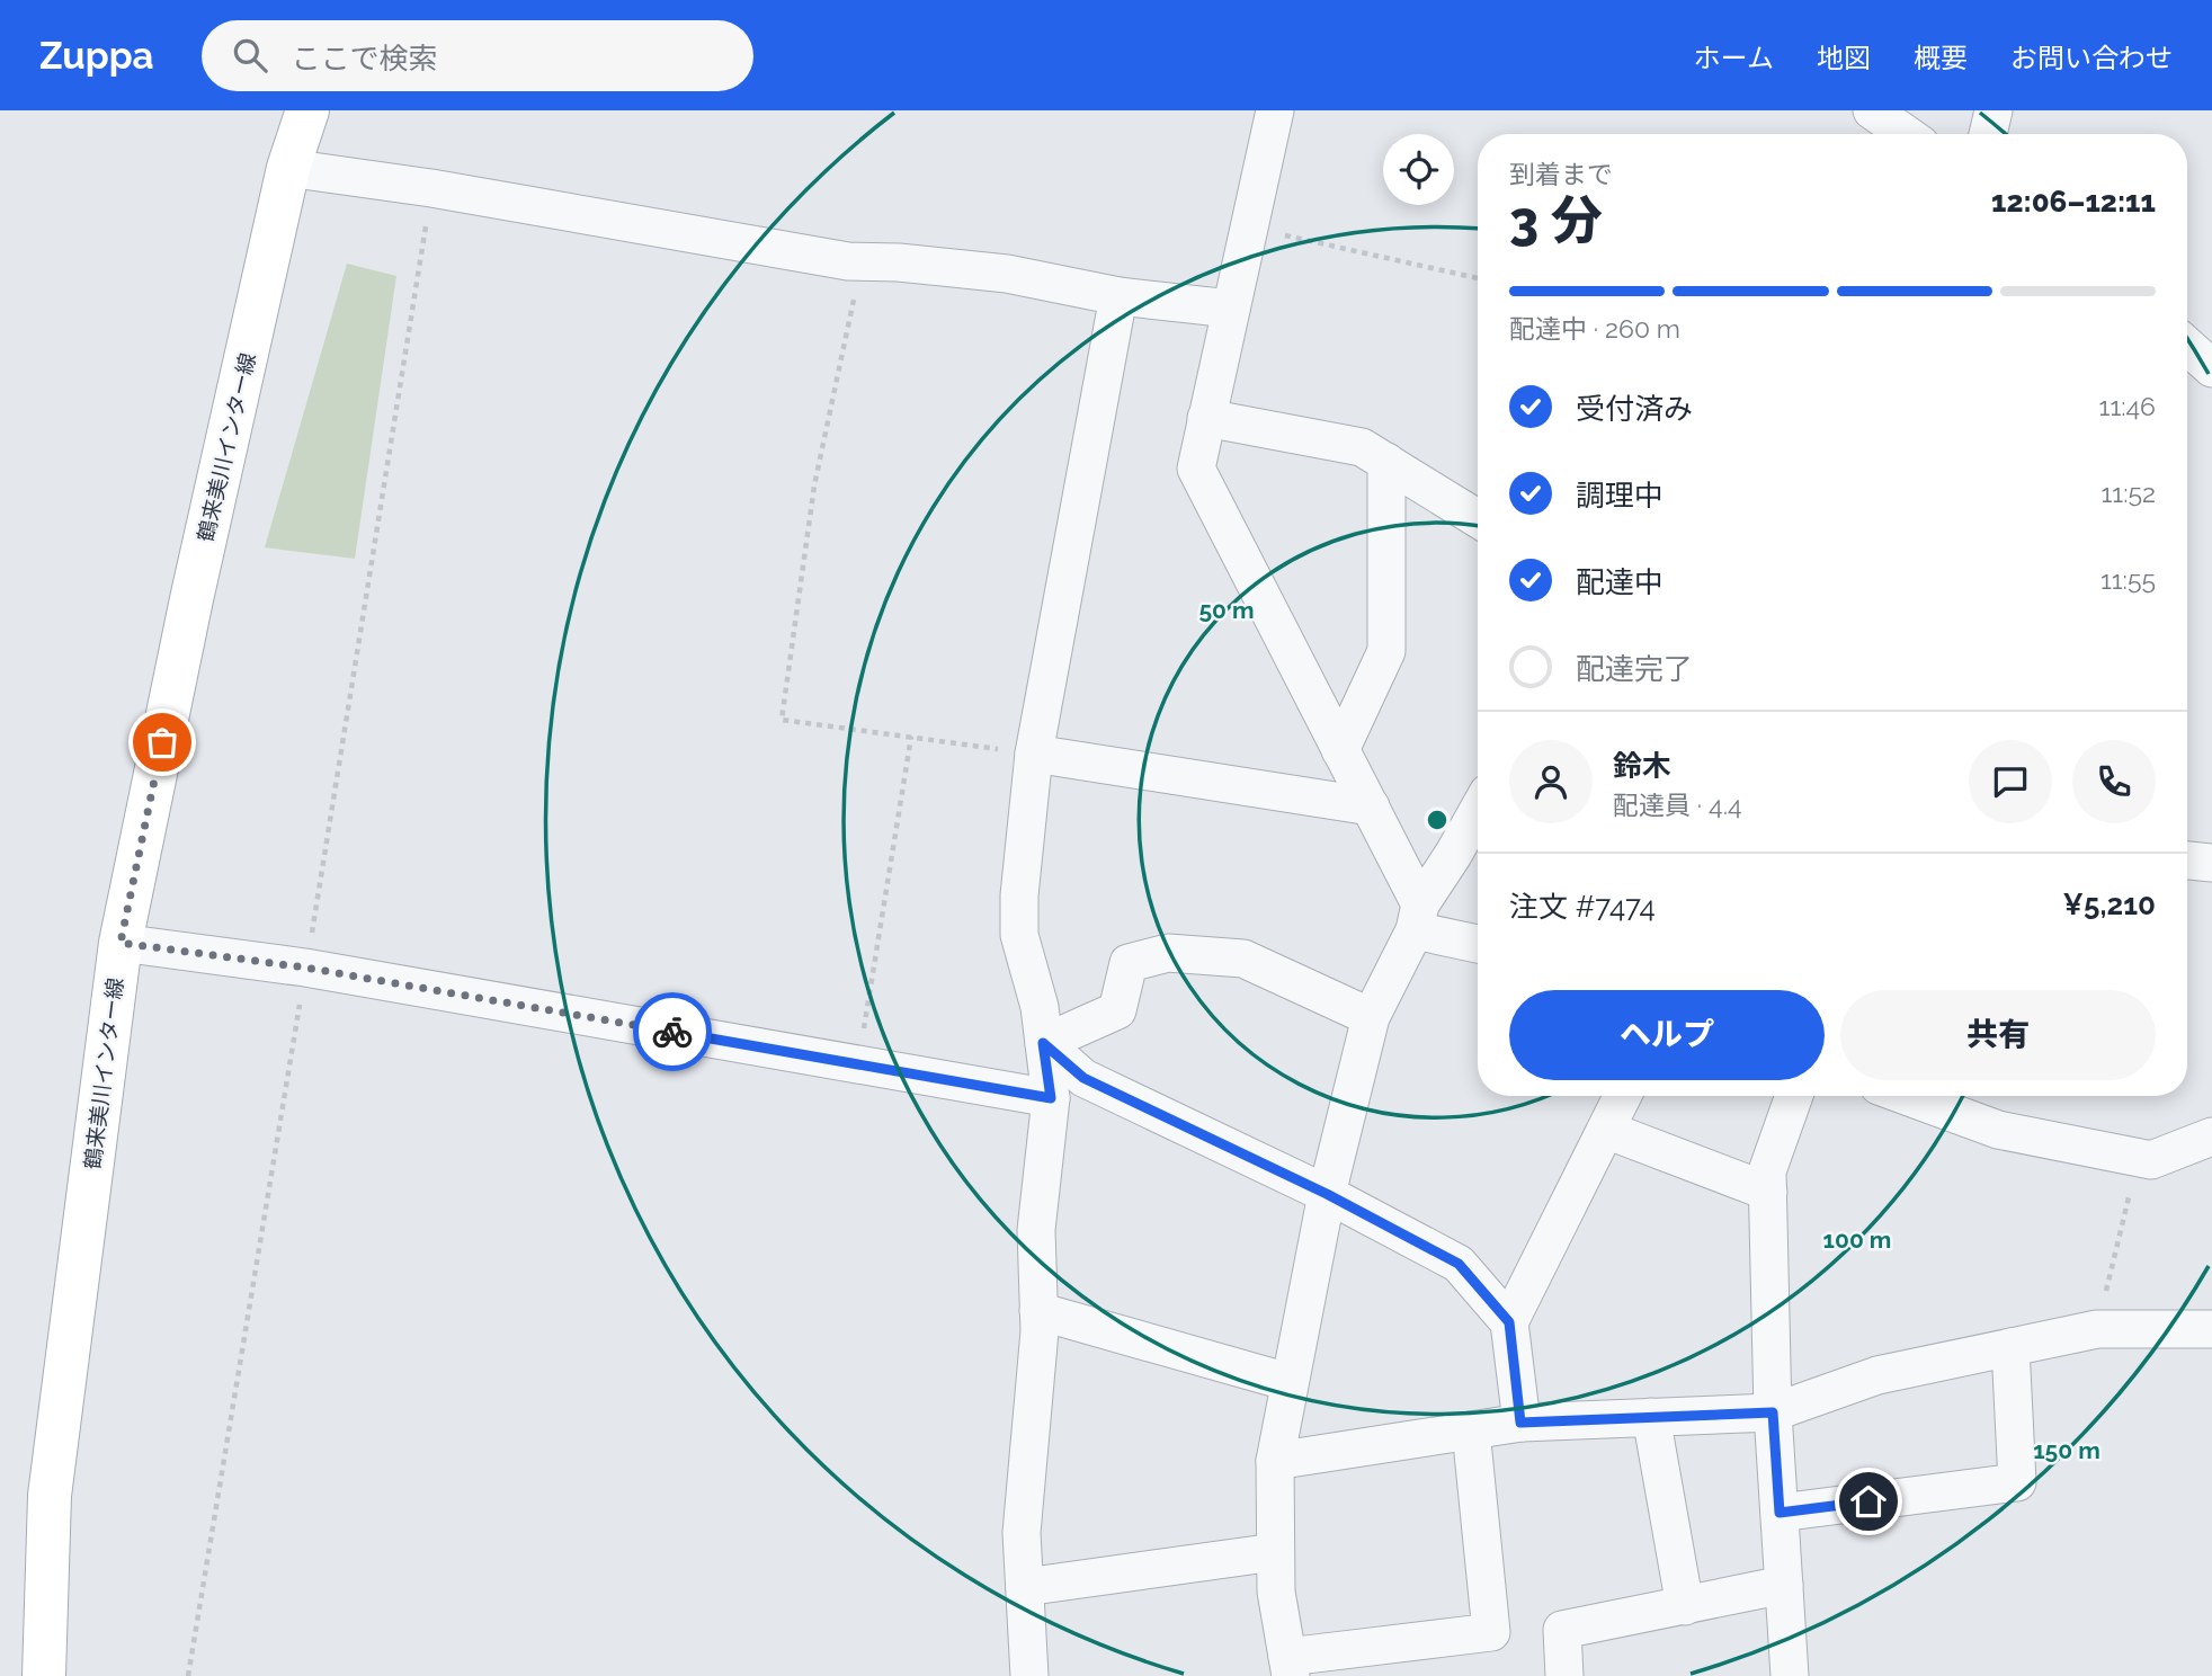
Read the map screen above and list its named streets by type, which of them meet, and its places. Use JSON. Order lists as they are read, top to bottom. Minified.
{"streets":{"main road":["鶴来美川インター線"]},"page":{"header":"Zuppa","search":"ここで検索","nav":["ホーム","地図","概要","お問い合わせ"],"heading":["3 分","到着まで","12:06–12:11"],"panel":["鈴木","配達員 · 4.4","注文 #7474","¥5,210"],"bar":"配達中 · 260 m","list":[["受付済み","11:46"],["調理中","11:52"],["配達中","11:55"],"配達完了"],"buttons":["ヘルプ","共有"]},"rings":["50 m","100 m","150 m"]}
